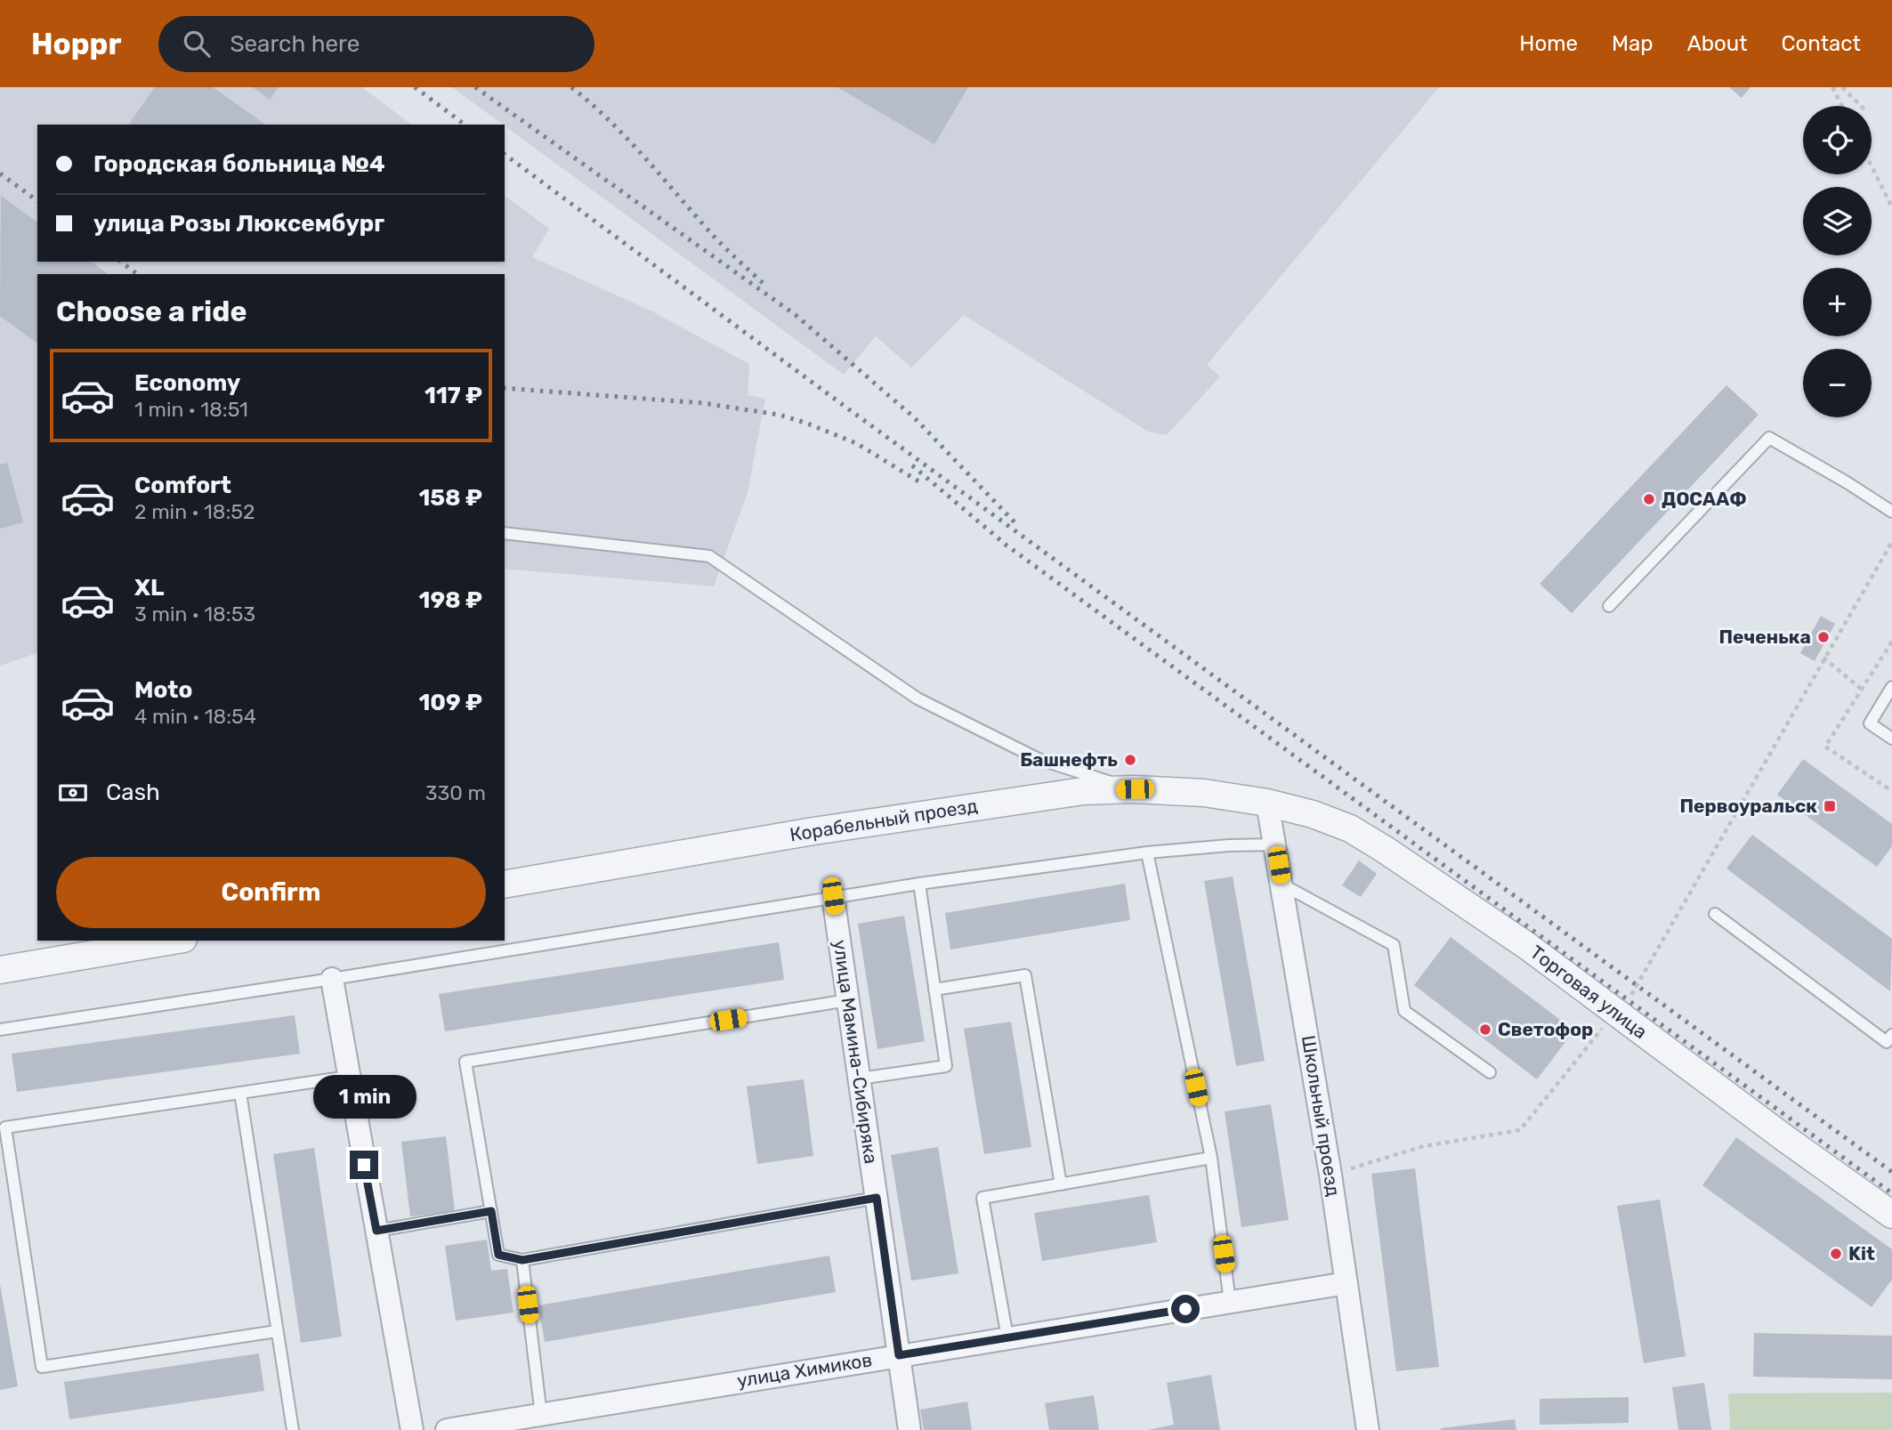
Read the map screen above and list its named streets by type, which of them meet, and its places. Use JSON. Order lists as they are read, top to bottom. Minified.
{"streets":{"street":["Корабельный проезд","Торговая улица","улица Мамина-Сибиряка","Школьный проезд","улица Химиков"]},"crossings":[["Корабельный проезд","Торговая улица"],["Корабельный проезд","Школьный проезд"],["Торговая улица","Школьный проезд"],["улица Мамина-Сибиряка","улица Химиков"],["Школьный проезд","улица Химиков"]],"places":{"other":["ДОСААФ","Печенька","Башнефть","Светофор","Kit"],"transit":["Первоуральск"]},"page":{"header":"Hoppr","search":"Search here","nav":["Home","Map","About","Contact"],"map_buttons":["+","−"],"banner":["Городская больница №4","улица Розы Люксембург"],"heading":"Choose a ride","list":[{"name":"Economy","note":"1 min · 18:51","value":"117 ₽"},{"name":"Comfort","note":"2 min · 18:52","value":"158 ₽"},{"name":"XL","note":"3 min · 18:53","value":"198 ₽"},{"name":"Moto","note":"4 min · 18:54","value":"109 ₽"}],"pay":["Cash","330 m"],"buttons":"Confirm","bubble":"1 min"}}
